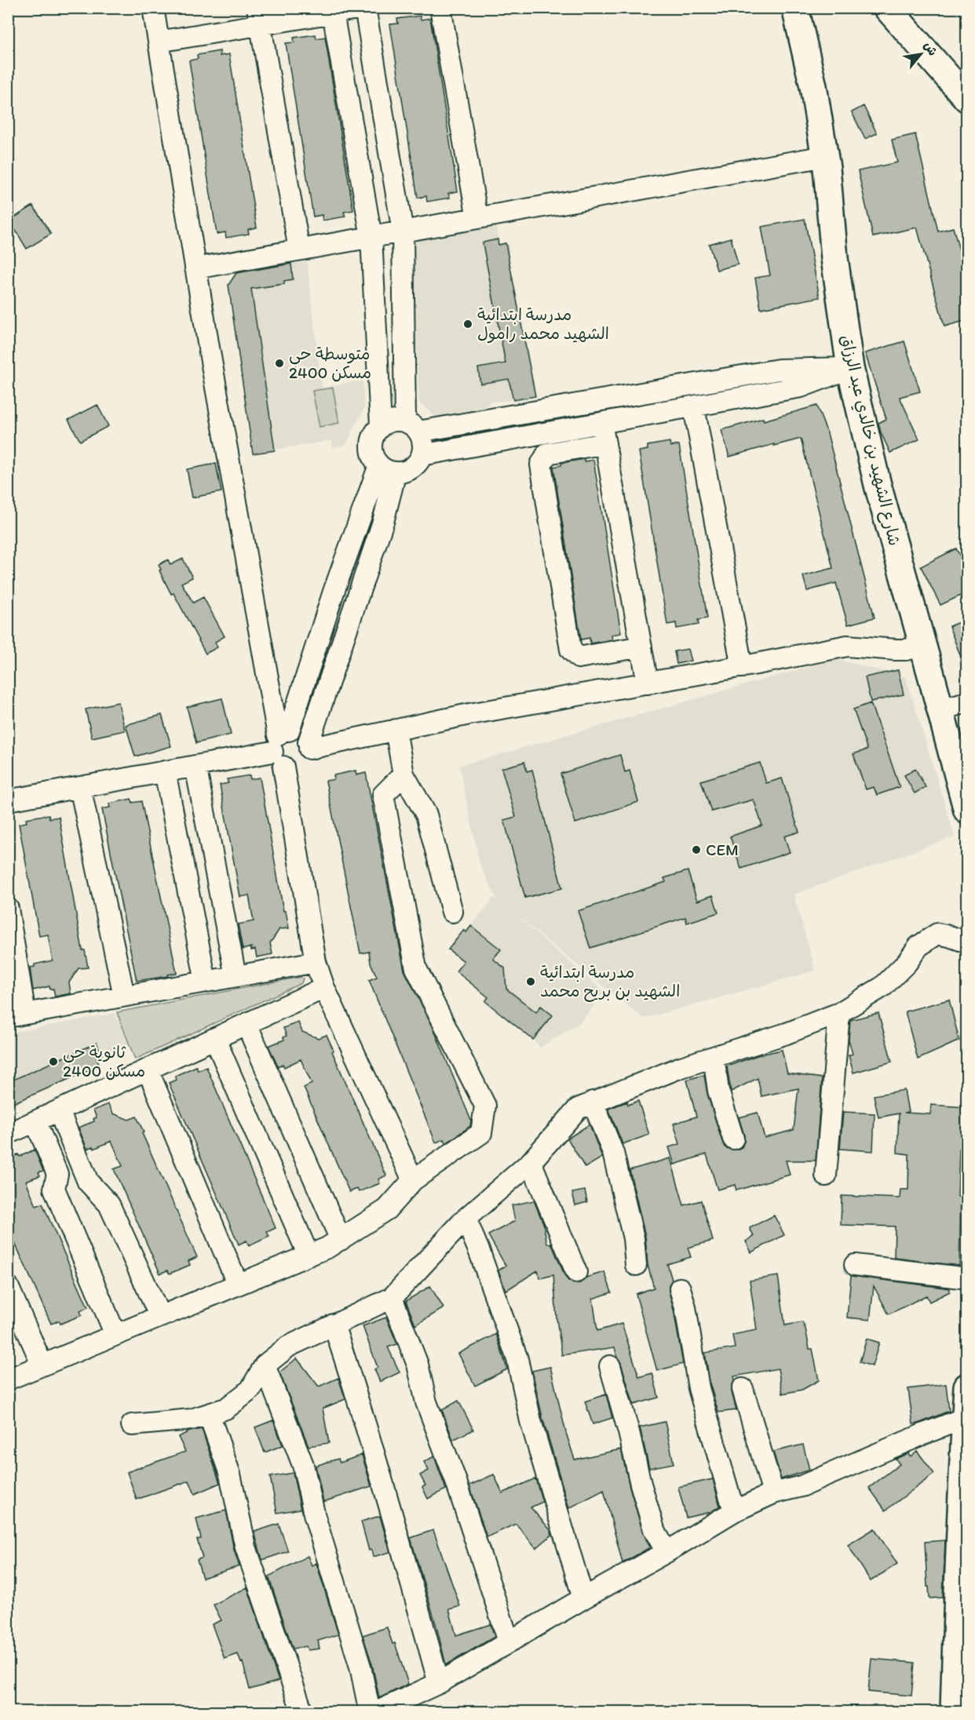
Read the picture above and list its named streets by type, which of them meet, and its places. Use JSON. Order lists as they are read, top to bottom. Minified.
{"streets":{"main road":["شارع الشهيد بن خالدي عبد الرزاق"]},"places":["مدرسة ابتدائية الشهيد محمد رامول","متوسطة حي 2400 مسكن","CEM","مدرسة ابتدائية الشهيد بن بريح محمد","ثانوية حي 2400 مسكن"],"north":"top right"}
